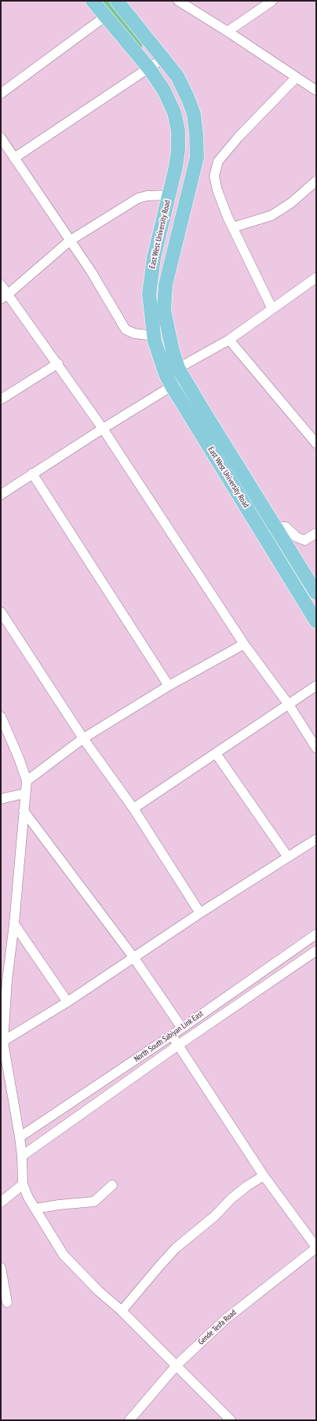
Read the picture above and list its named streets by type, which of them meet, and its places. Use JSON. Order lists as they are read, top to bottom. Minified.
{"streets":{"main road":["East West University Road"],"street":["North South Sabiyan Link East","Gende Tesfa Road"]}}
